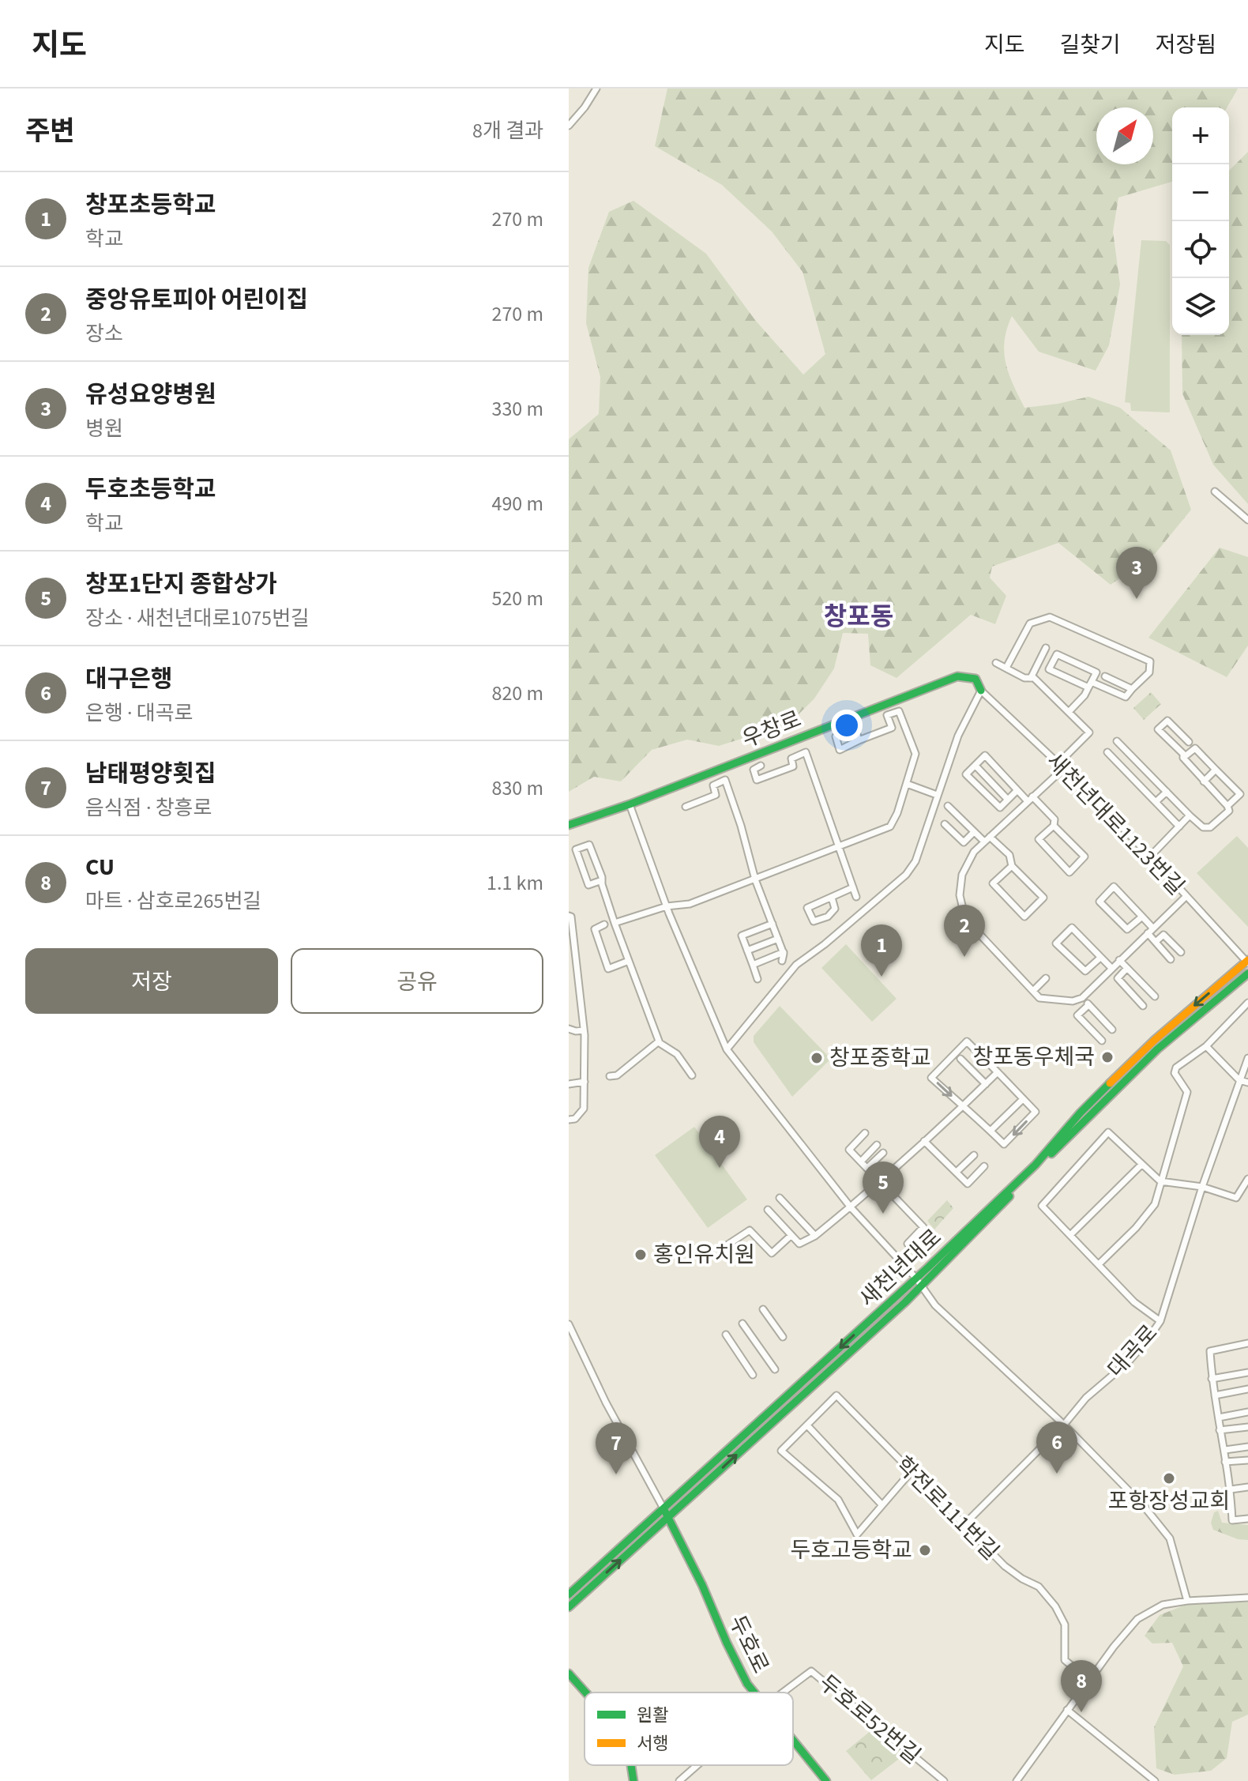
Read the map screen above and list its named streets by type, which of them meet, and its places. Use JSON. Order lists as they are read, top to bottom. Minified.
{"streets":{"main road":["우창로","새천년대로","두호로"],"street":["새천년대로1123번길","대곡로","학전로111번길","두호로52번길"]},"crossings":[["우창로","새천년대로1123번길"],["새천년대로1123번길","새천년대로"],["새천년대로","두호로"],["대곡로","학전로111번길"]],"districts":["창포동"],"places":["창포동우체국","창포중학교","홍인유치원","포항장성교회","두호고등학교"],"legend":["원활","서행"],"north":"top right","page":{"header":"지도","nav":["지도","길찾기","저장됨"],"heading":["주변","8개 결과"],"map_buttons":["+","−"],"list":[{"mark":"1","name":"창포초등학교","note":"학교","value":"270 m"},{"mark":"2","name":"중앙유토피아 어린이집","note":"장소","value":"270 m"},{"mark":"3","name":"유성요양병원","note":"병원","value":"330 m"},{"mark":"4","name":"두호초등학교","note":"학교","value":"490 m"},{"mark":"5","name":"창포1단지 종합상가","note":"장소 · 새천년대로1075번길","value":"520 m"},{"mark":"6","name":"대구은행","note":"은행 · 대곡로","value":"820 m"},{"mark":"7","name":"남태평양횟집","note":"음식점 · 창흥로","value":"830 m"},{"mark":"8","name":"CU","note":"마트 · 삼호로265번길","value":"1.1 km"}],"pins":["3","2","1","4","5","6","7","8"],"buttons":["저장","공유"]}}
